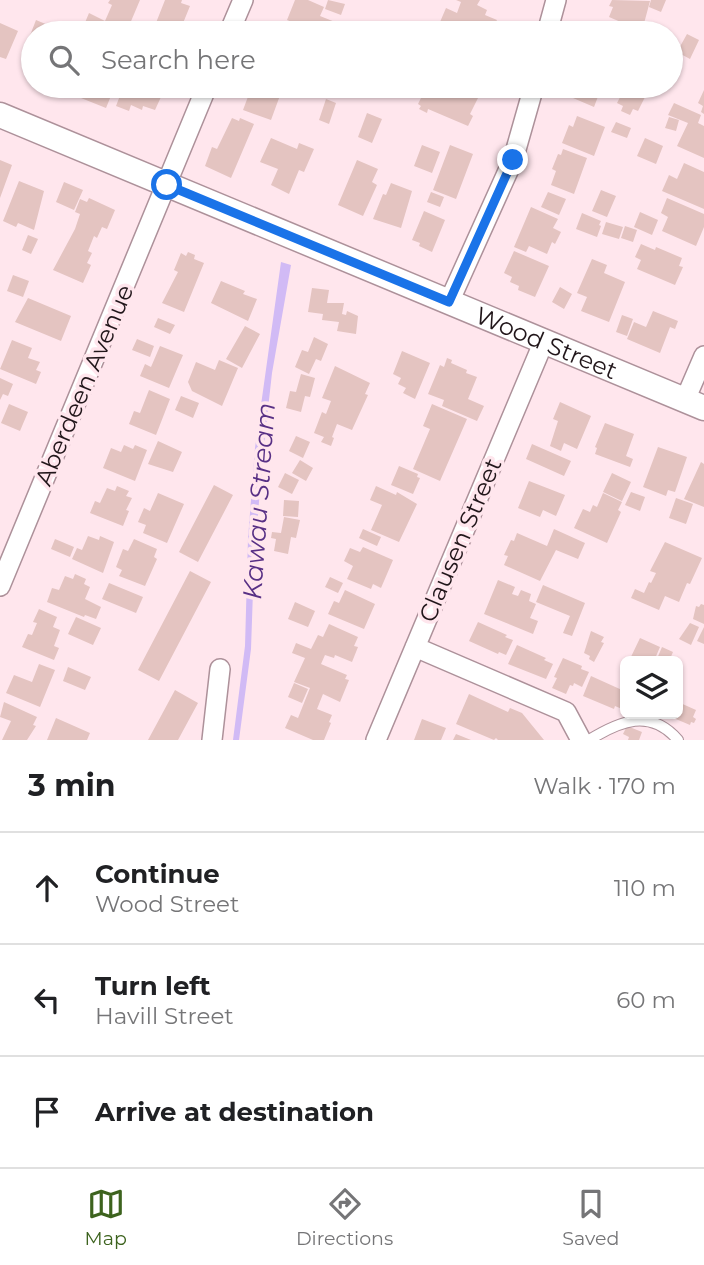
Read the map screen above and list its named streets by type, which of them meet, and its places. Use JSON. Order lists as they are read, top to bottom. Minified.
{"streets":{"street":["Wood Street","Aberdeen Avenue","Clausen Street"]},"crossings":[["Wood Street","Aberdeen Avenue"],["Wood Street","Clausen Street"]],"water":["Kawau Stream"],"page":{"search":"Search here","heading":["3 min","Walk · 170 m"],"list":[["Continue","Wood Street","110 m"],["Turn left","Havill Street","60 m"],"Arrive at destination"],"nav":["Map","Directions","Saved"]}}
